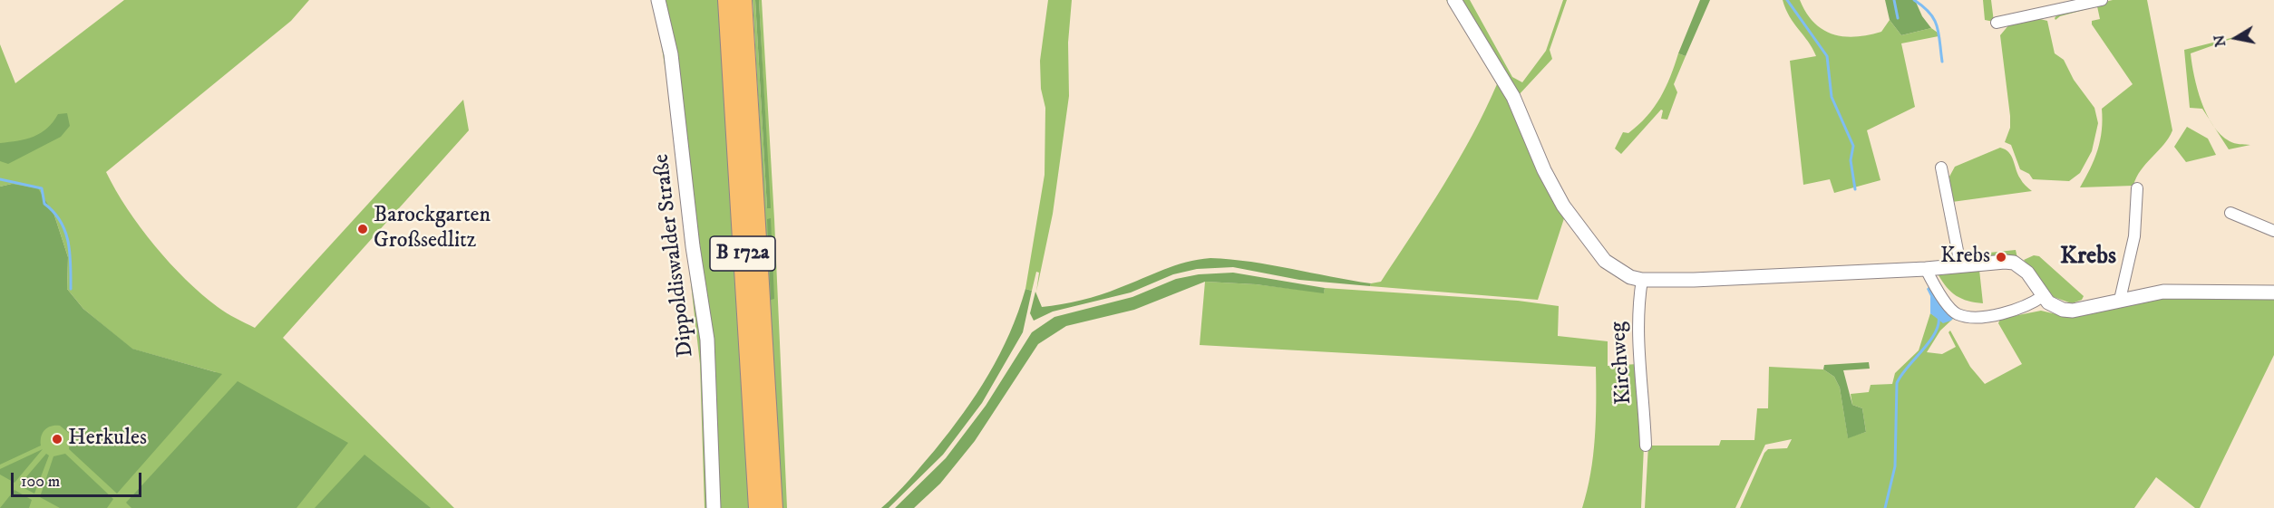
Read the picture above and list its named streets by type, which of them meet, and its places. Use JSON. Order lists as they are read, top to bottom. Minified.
{"streets":{"highway":["B 172a"],"street":["Dippoldiswalder Straße","Kirchweg"]},"districts":["Krebs"],"places":["Barockgarten Großsedlitz","Krebs","Herkules"],"scale_bar":"100 m","north":"left"}
